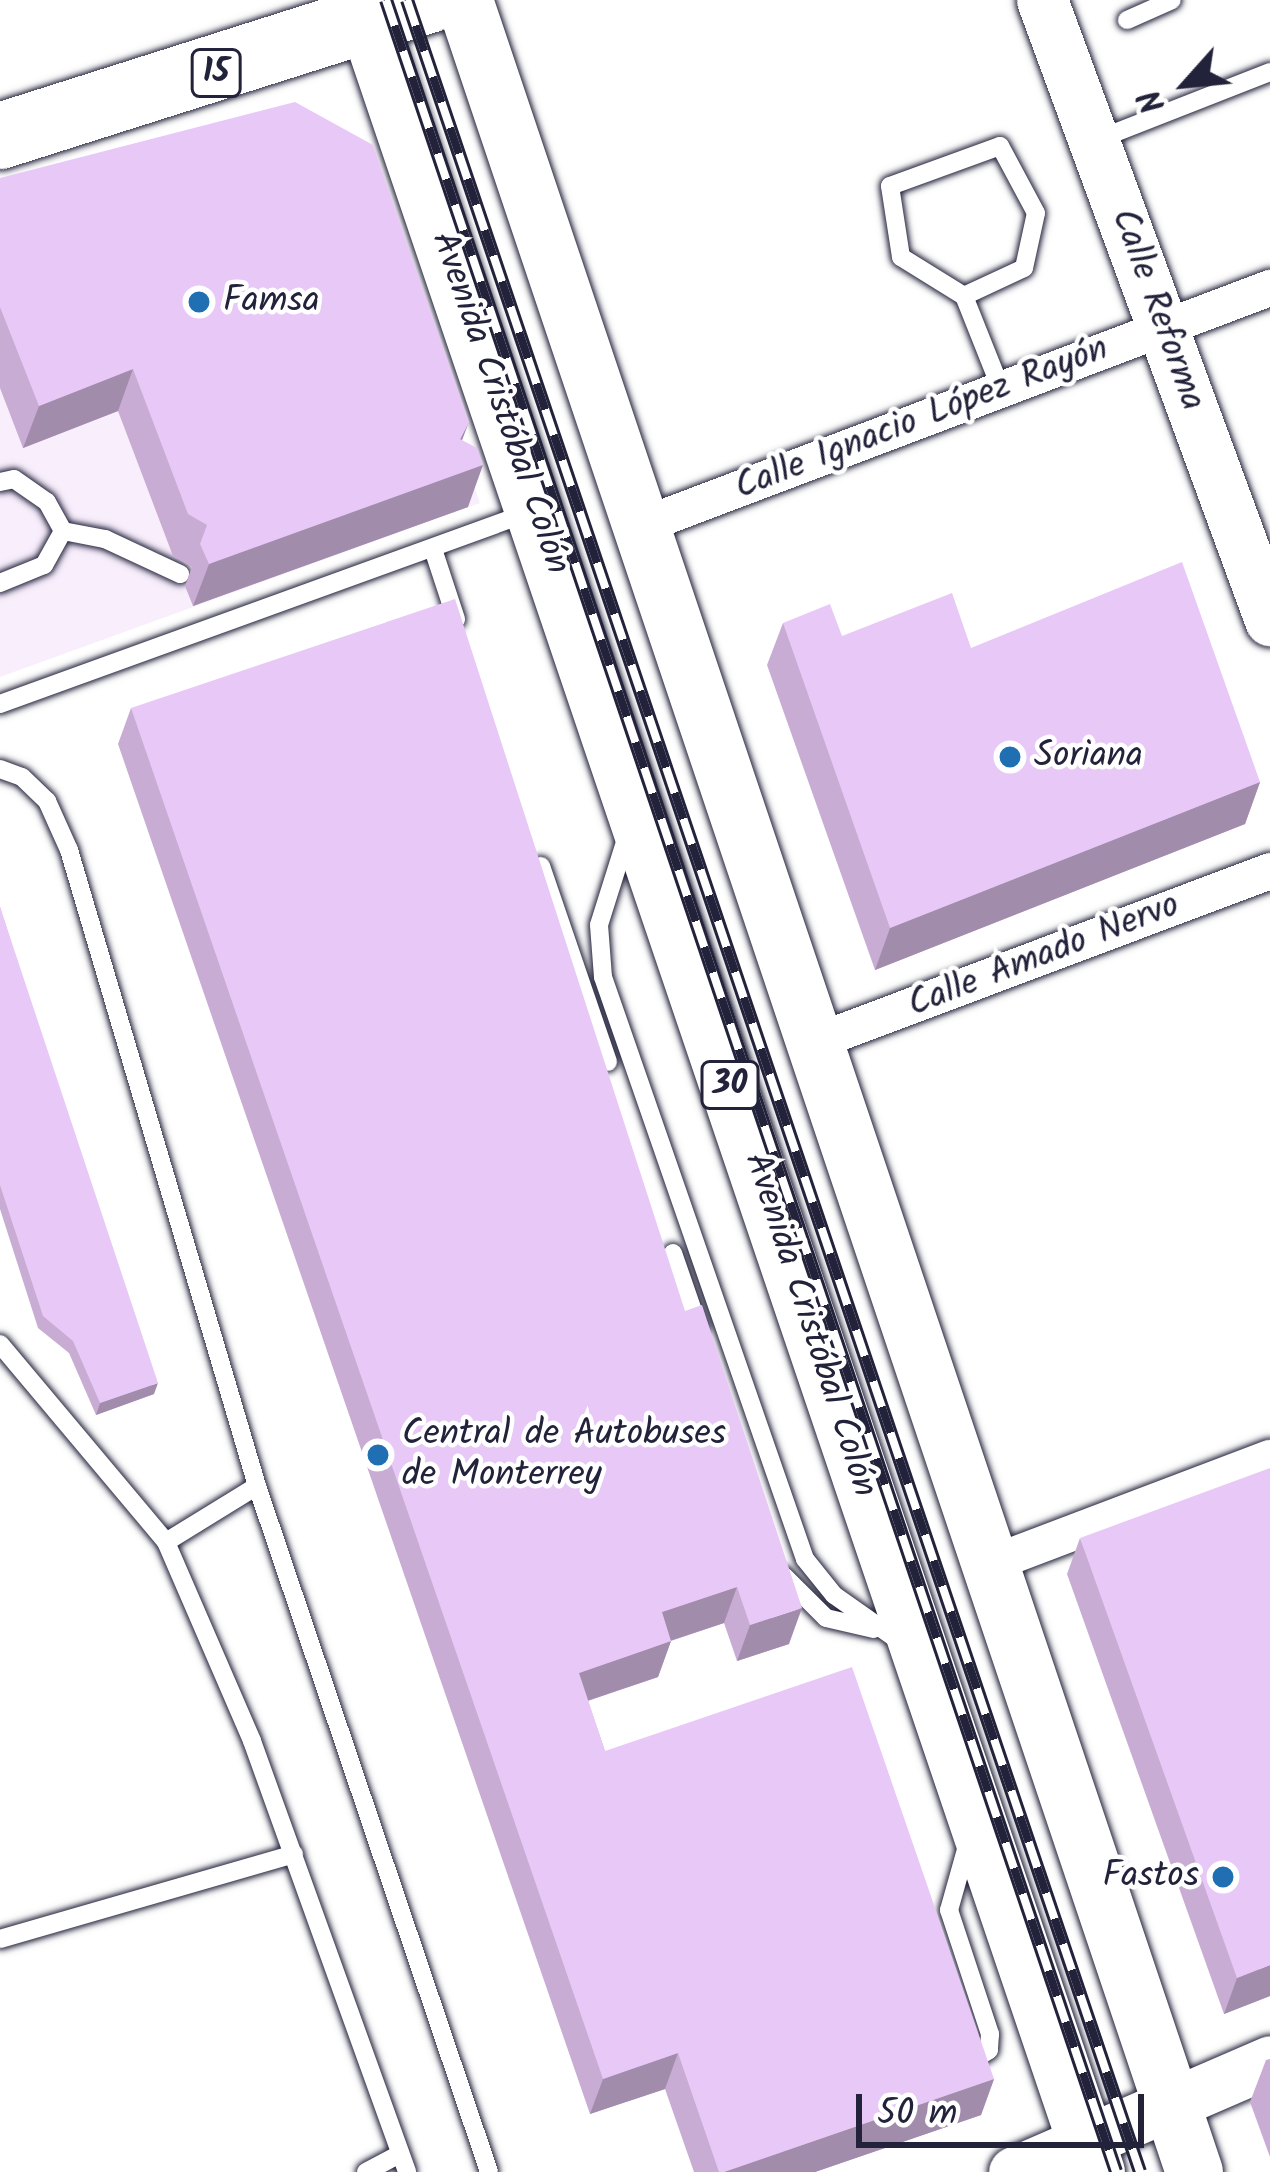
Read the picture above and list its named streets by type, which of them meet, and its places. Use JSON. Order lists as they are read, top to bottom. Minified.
{"streets":{"highway":["15"],"main road":["Avenida Cristóbal Colón","30"],"street":["Calle Reforma","Calle Ignacio López Rayón","Calle Amado Nervo"]},"crossings":[["15","Avenida Cristóbal Colón"],["Calle Reforma","Calle Ignacio López Rayón"]],"places":["Famsa","Soriana","Central de Autobuses de Monterrey","Fastos"],"scale_bar":"50 m","north":"bottom left"}
